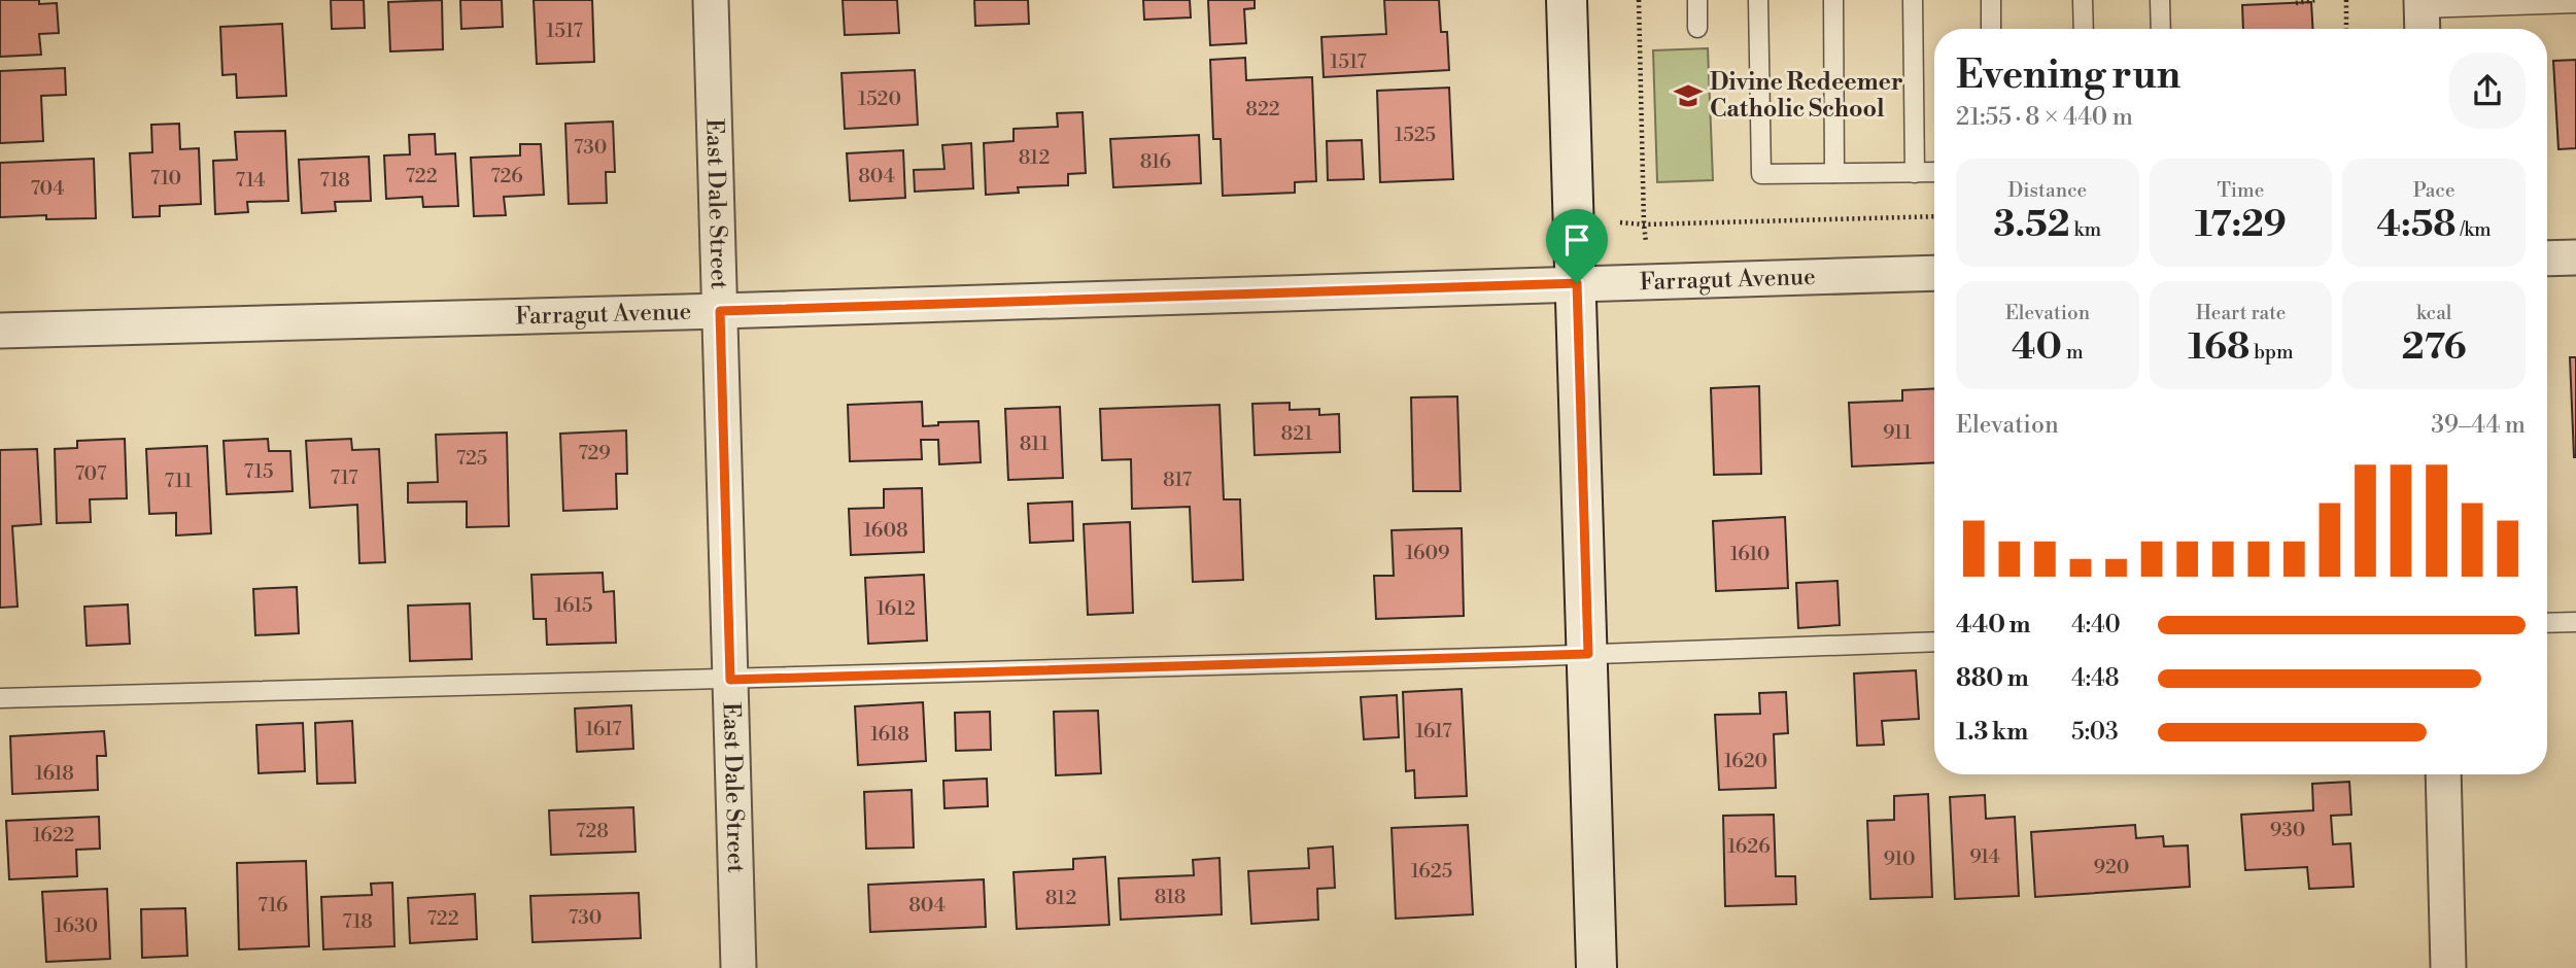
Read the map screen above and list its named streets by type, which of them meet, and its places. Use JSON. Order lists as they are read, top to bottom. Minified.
{"streets":{"street":["East Dale Street","Farragut Avenue"]},"crossings":[["East Dale Street","Farragut Avenue"]],"places":{"school or university":["Divine Redeemer Catholic School"]},"house_numbers":["1517","1517","1520","822","1525","730","812","816","722","726","804","710","714","718","704","911","821","811","729","725","715","707","717","817","711","1608","1609","1610","1615","1612","1617","1617","1618","1620","1618","930","728","1622","1626","914","910","920","1625","818","812","716","804","730","722","718","1630"],"page":{"heading":["Evening run","21:55 · 8 × 440 m"],"stats":[["Distance","3.52 km"],["Time","17:29"],["Pace","4:58 /km"],["Elevation","40 m"],["Heart rate","168 bpm"],["kcal","276"]],"chart":["Elevation","39–44 m"],"list":[{"name":"440 m","note":"4:40"},{"name":"880 m","note":"4:48"},{"name":"1.3 km","note":"5:03"}]}}
